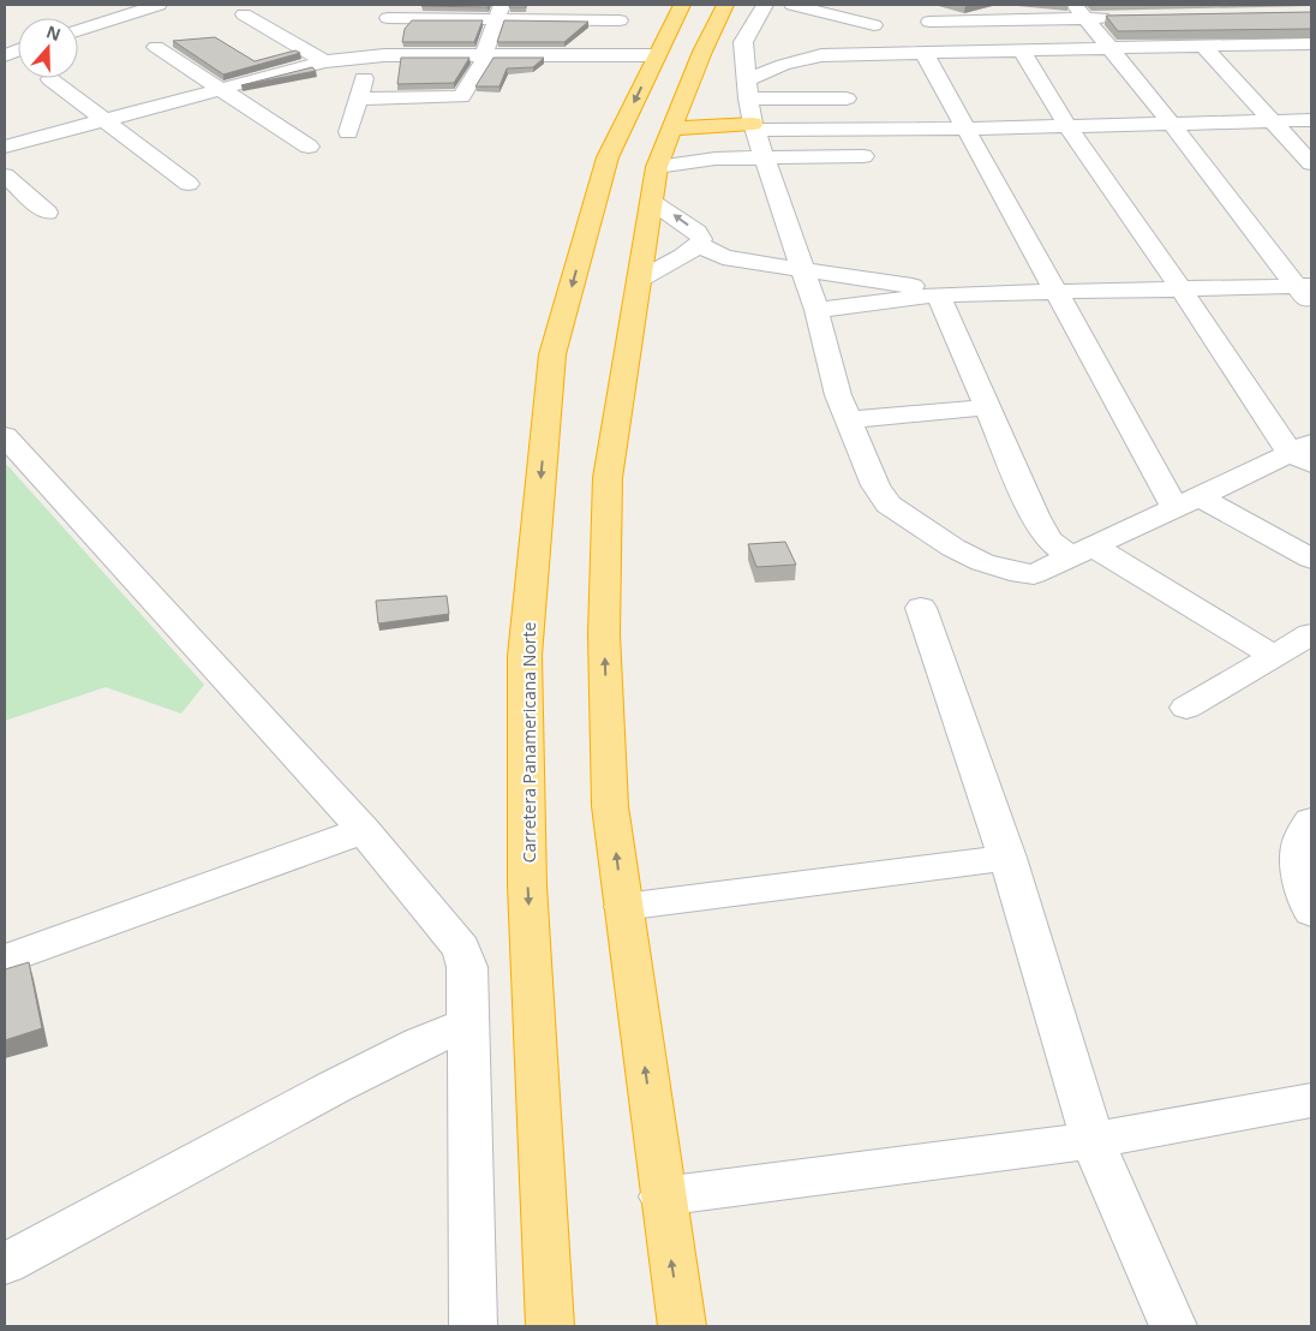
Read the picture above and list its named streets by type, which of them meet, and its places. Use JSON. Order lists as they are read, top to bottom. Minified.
{"streets":{"highway":["Carretera Panamericana Norte"]},"north":"top"}
